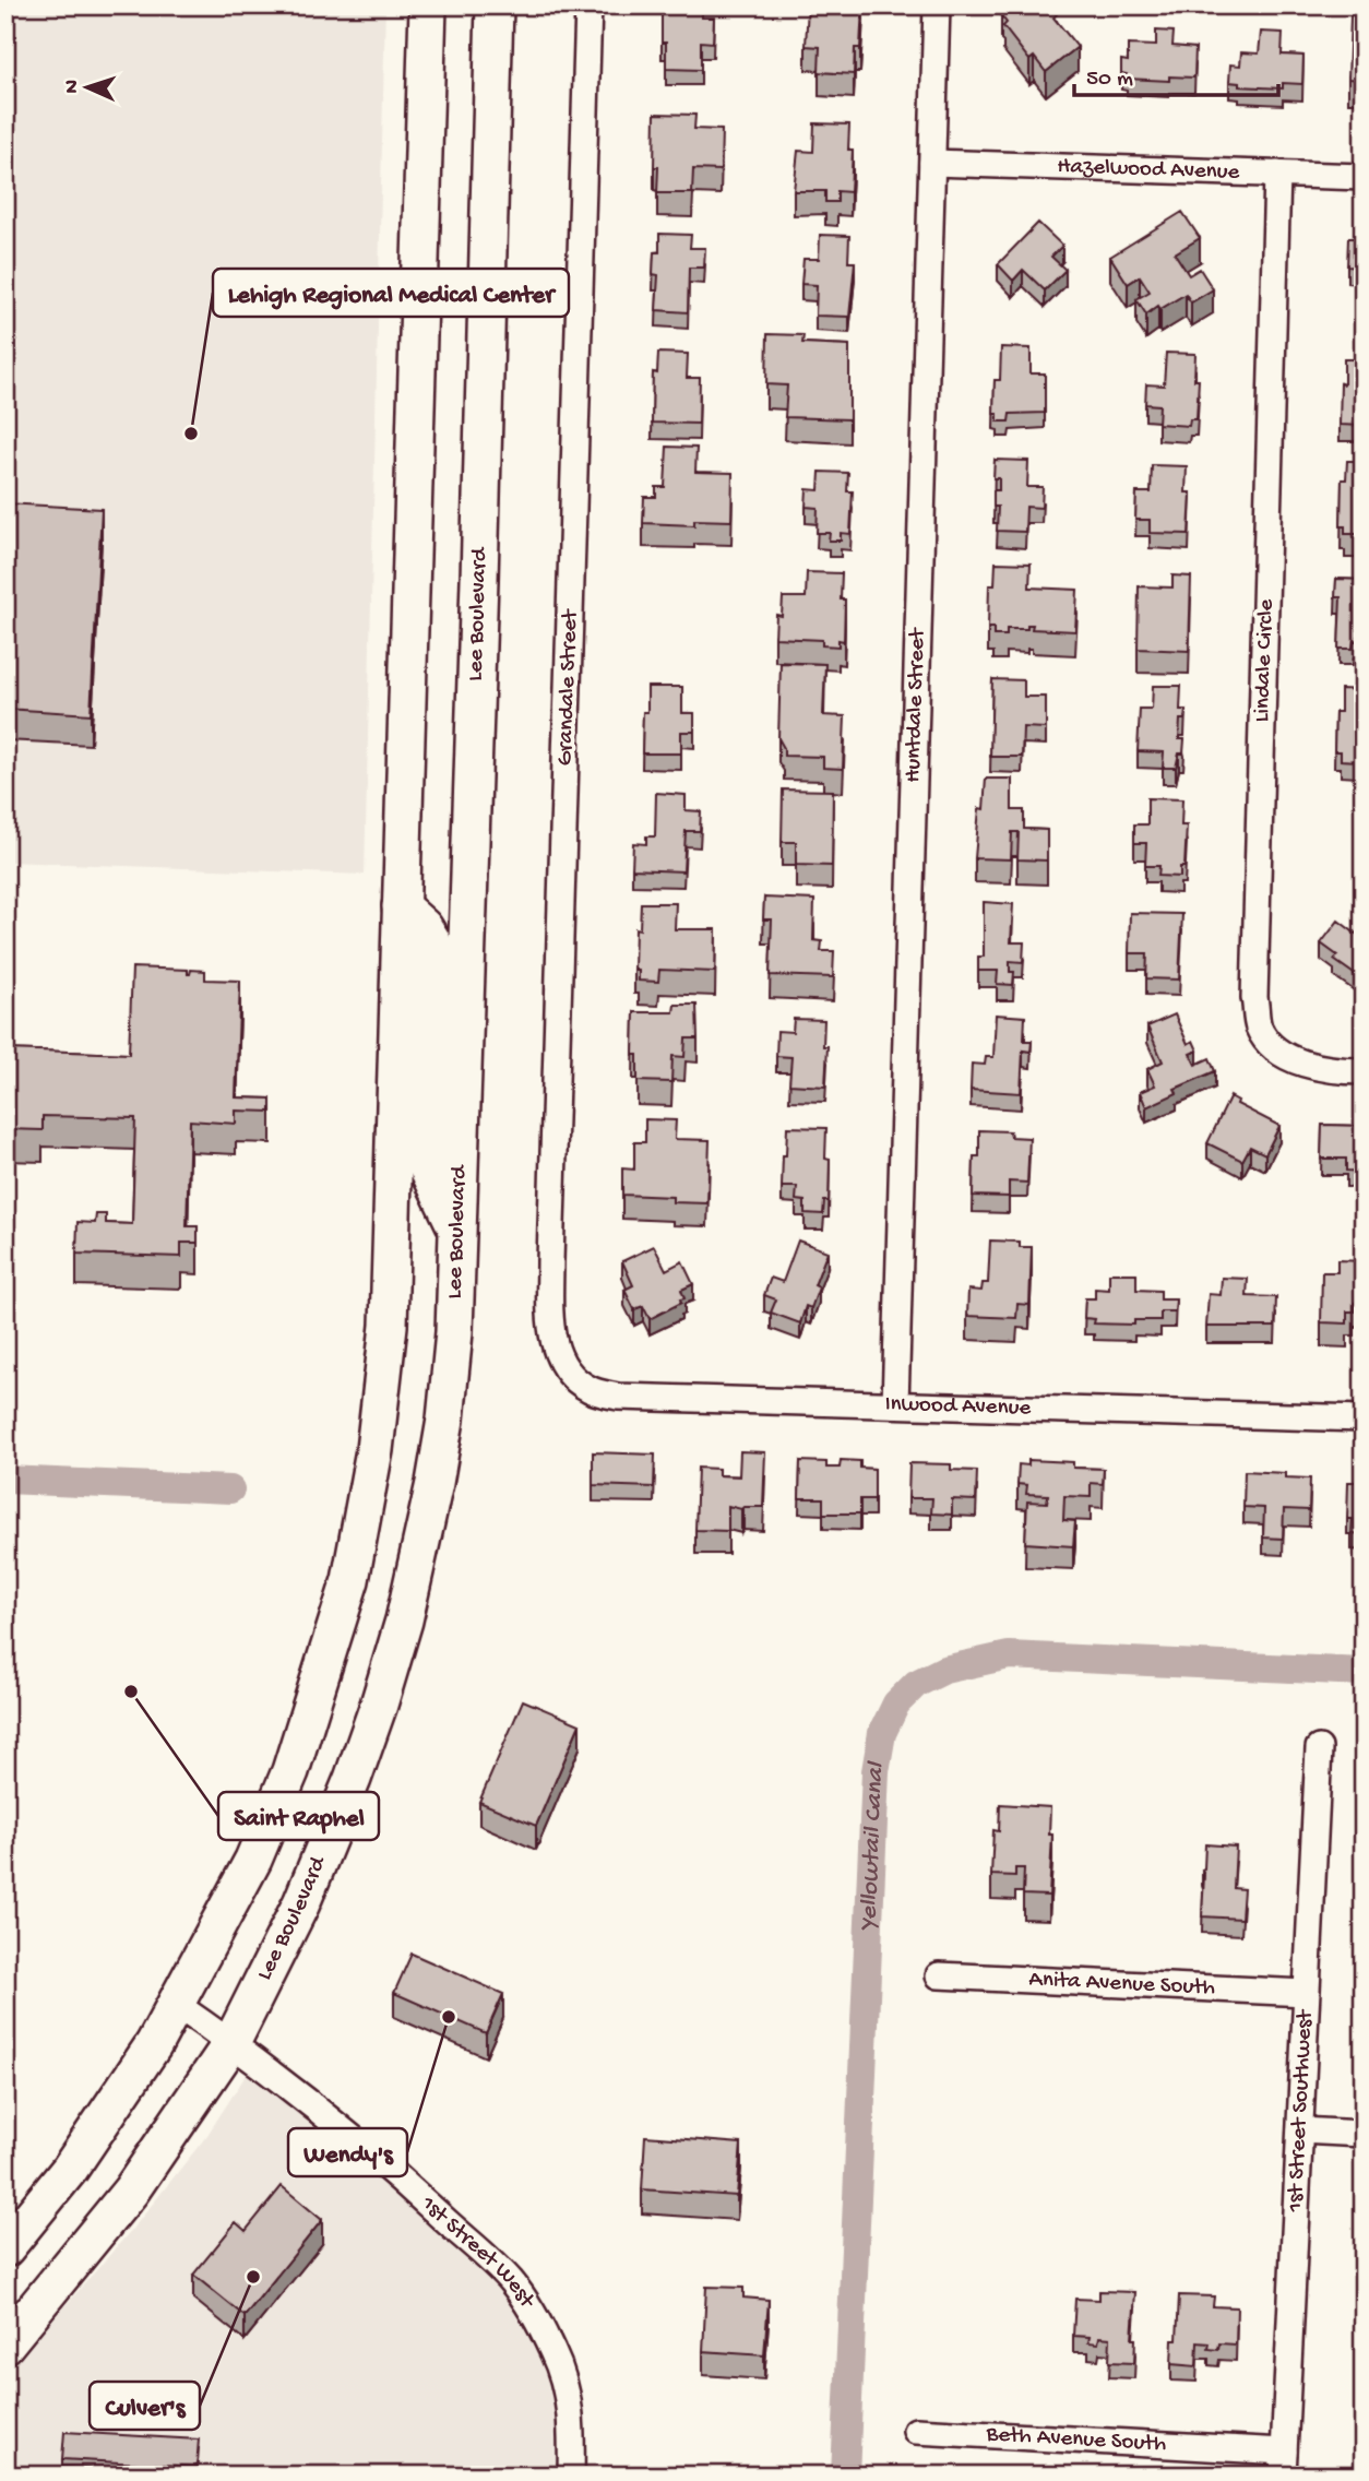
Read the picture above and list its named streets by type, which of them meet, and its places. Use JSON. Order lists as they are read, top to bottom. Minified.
{"streets":{"main road":["Lee Boulevard"],"street":["Hazelwood Avenue","Lindale Circle","Grandale Street","Huntdale Street","Inwood Avenue","Anita Avenue South","1st Street Southwest","1st Street West","Beth Avenue South"]},"crossings":[["Hazelwood Avenue","Lindale Circle"],["Hazelwood Avenue","Huntdale Street"],["Lee Boulevard","1st Street West"],["Grandale Street","Inwood Avenue"],["Huntdale Street","Inwood Avenue"],["Anita Avenue South","1st Street Southwest"],["1st Street Southwest","Beth Avenue South"]],"water":["Yellowtail Canal"],"places":["Lehigh Regional Medical Center","Saint Raphel","Wendy's","Culver's"],"scale_bar":"50 m","north":"left"}
